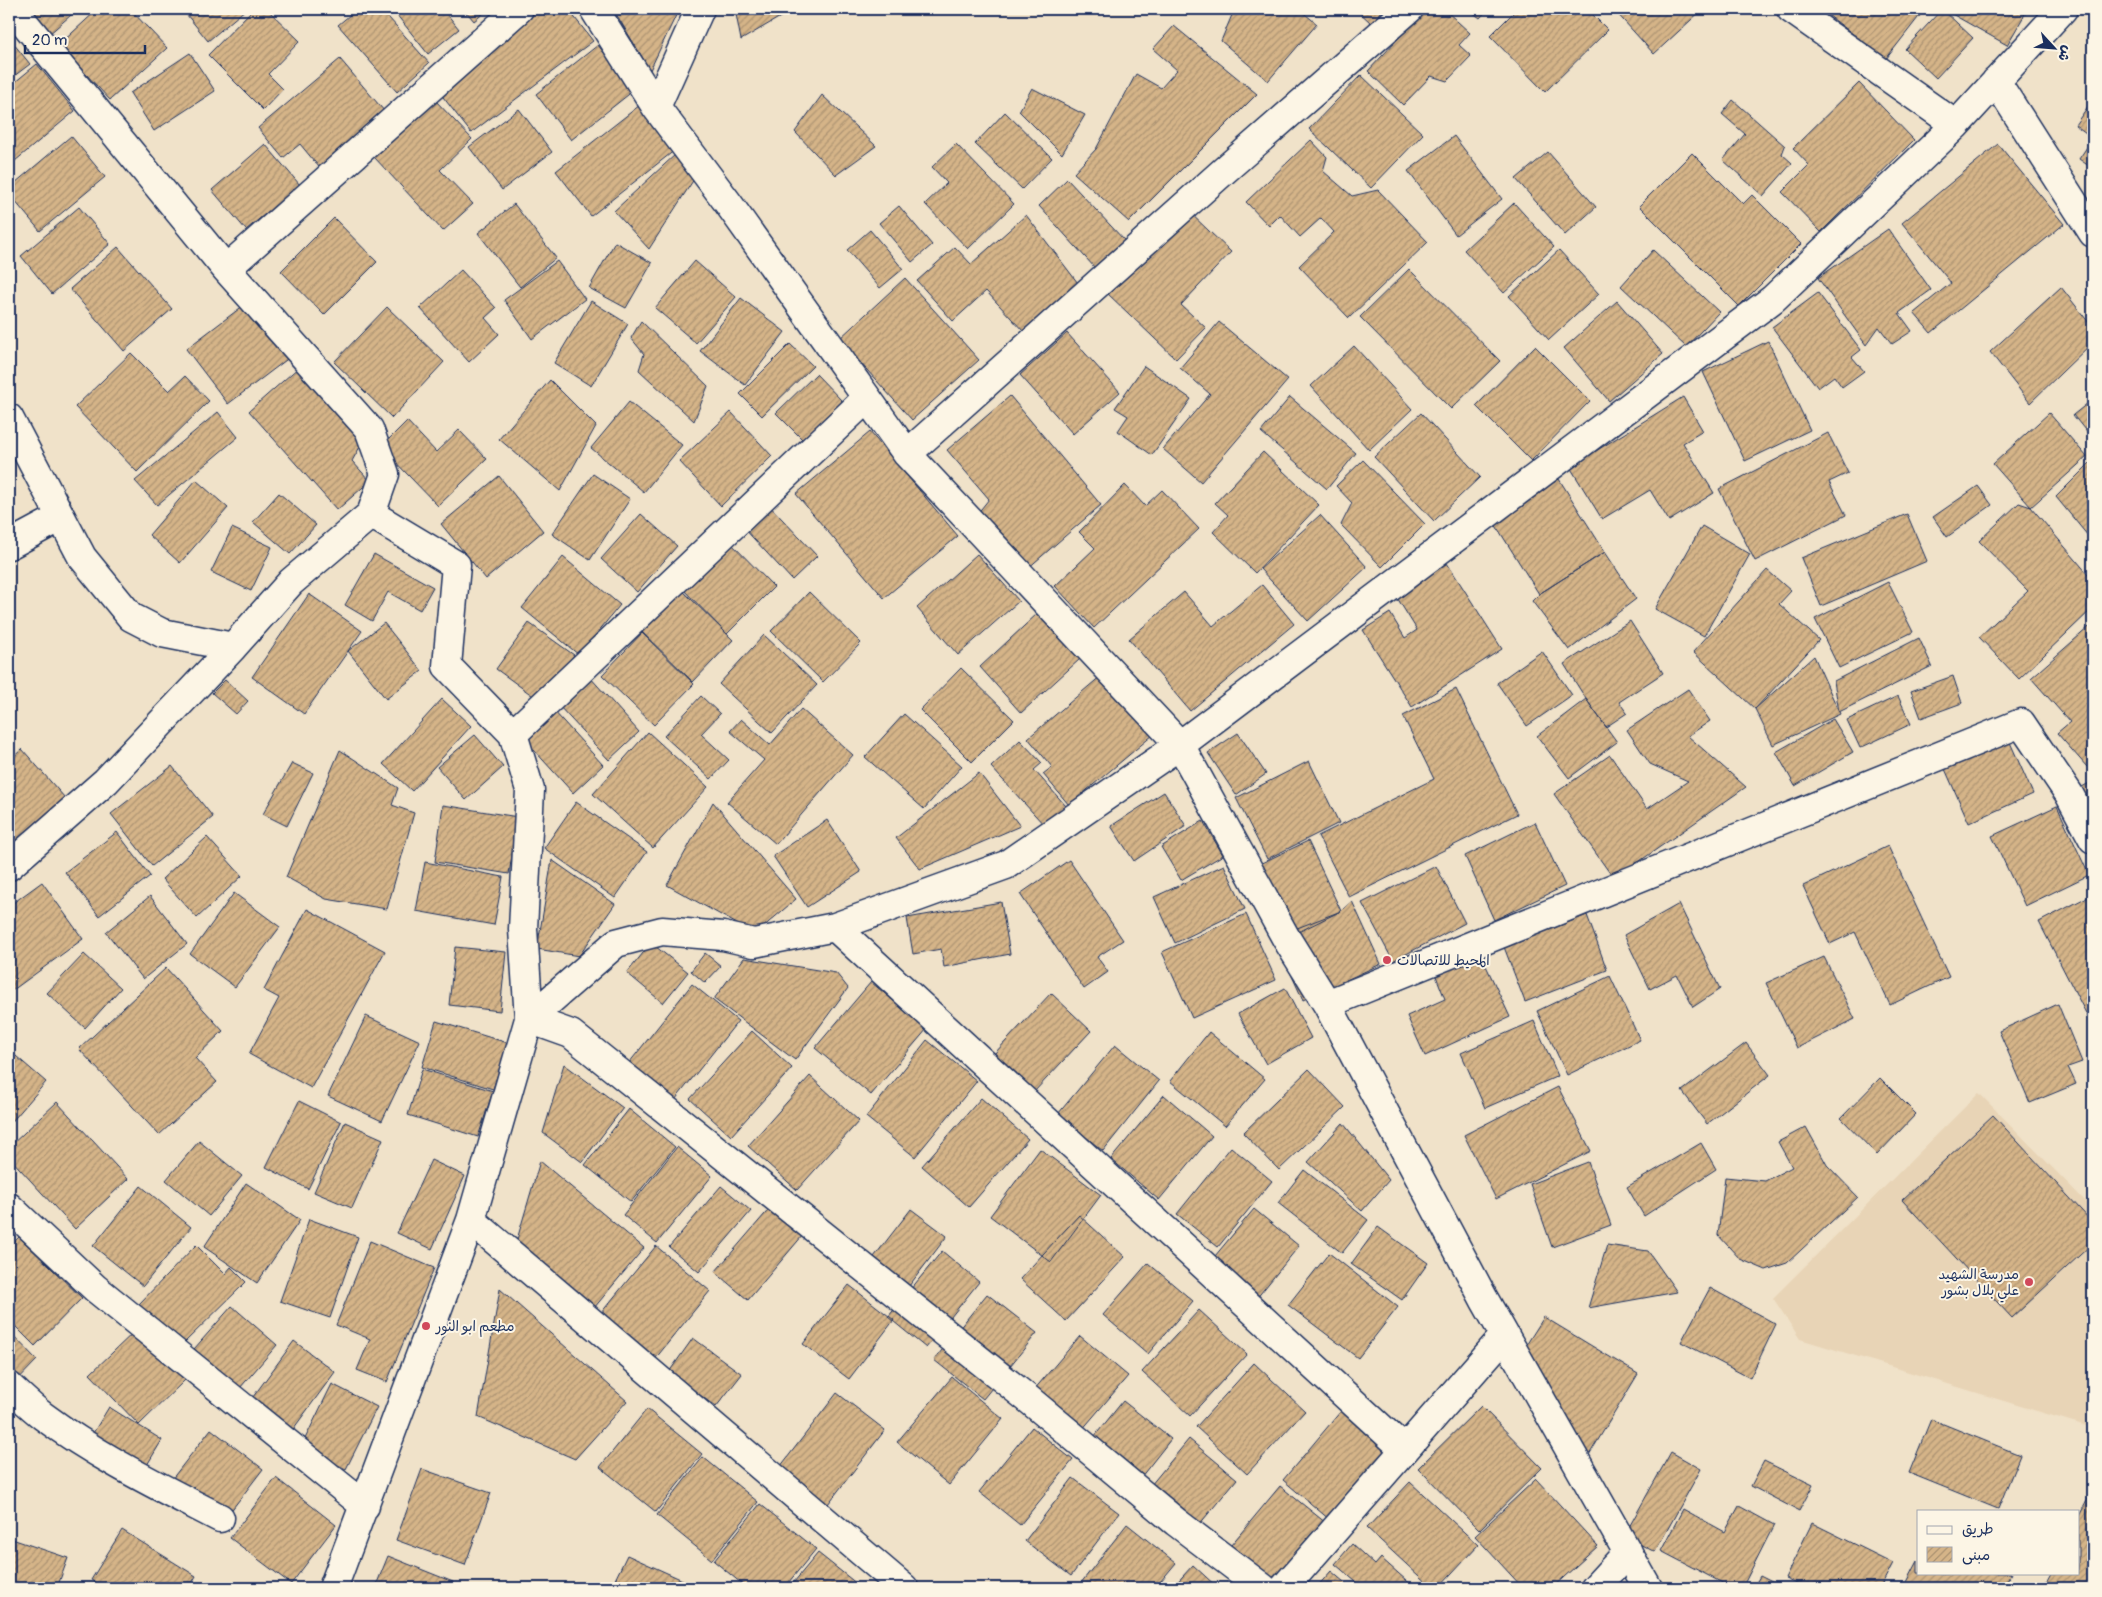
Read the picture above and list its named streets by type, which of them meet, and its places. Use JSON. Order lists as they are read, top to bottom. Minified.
{"places":["المحيط للاتصالات","مدرسة الشهيد علي بلال بشور","مطعم ابو النور"],"legend":["طريق","مبنى"],"scale_bar":"20 m","north":"bottom right"}
